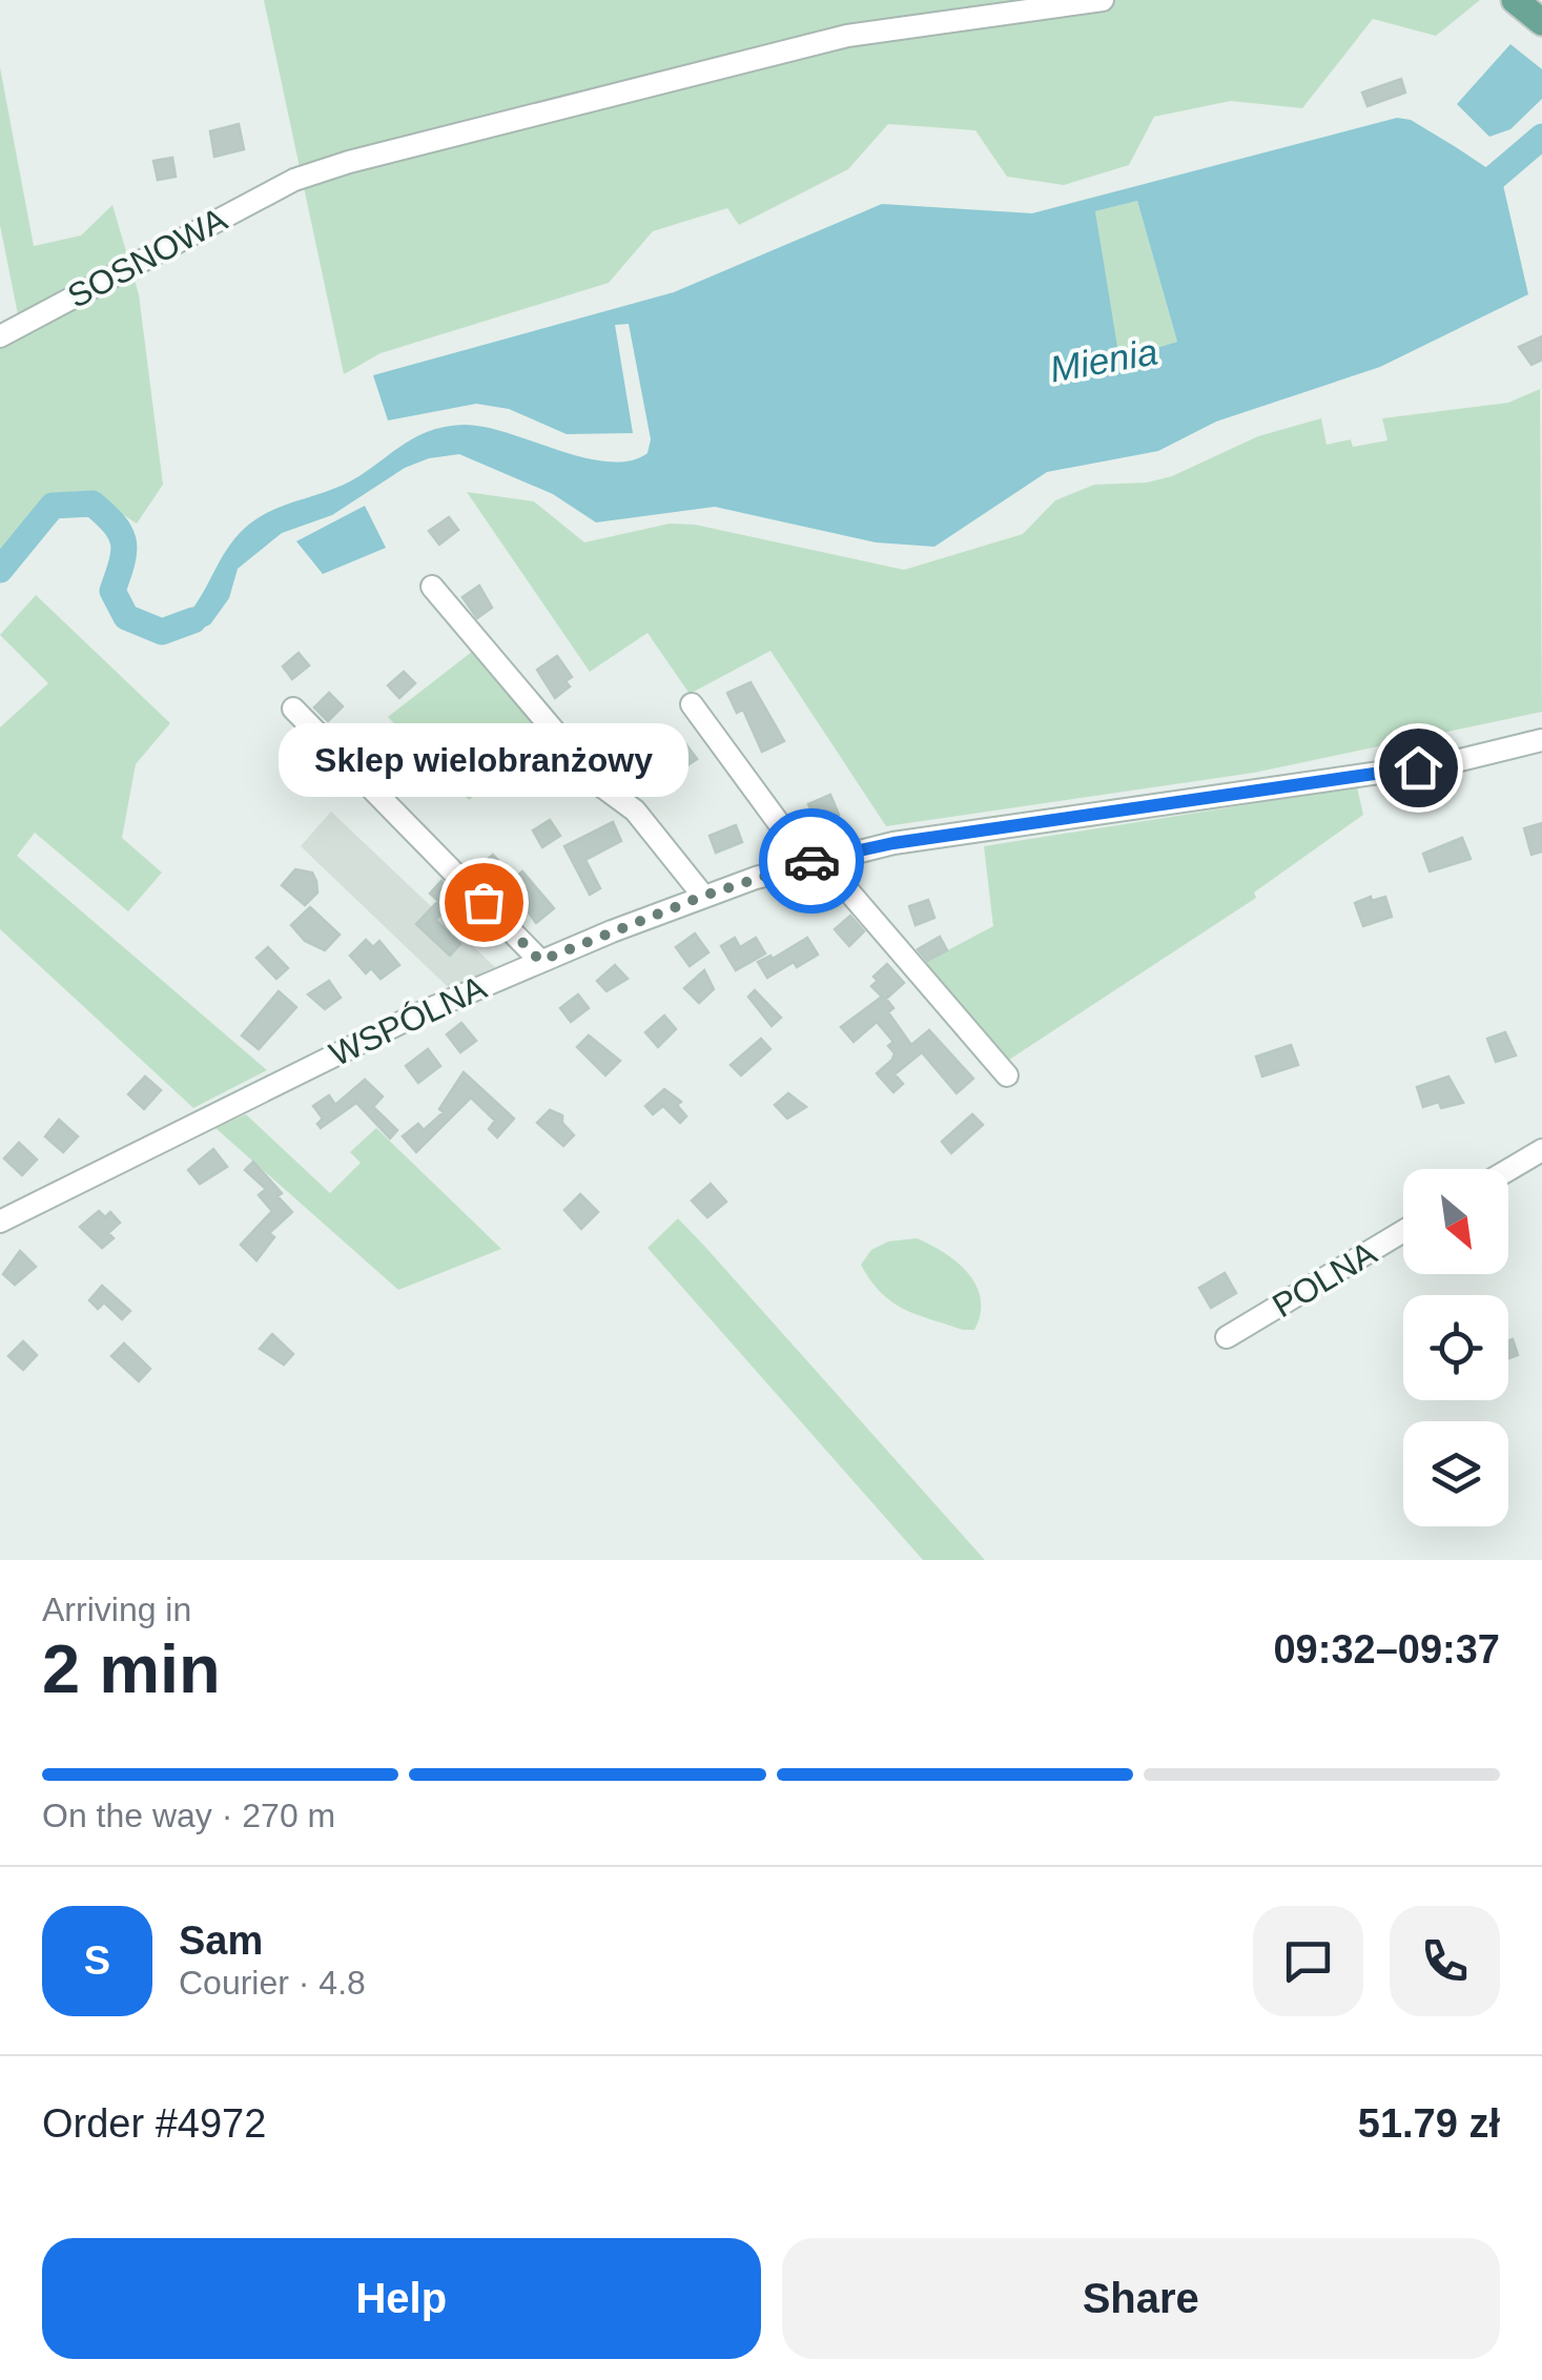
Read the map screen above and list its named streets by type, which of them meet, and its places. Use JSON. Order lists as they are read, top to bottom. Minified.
{"streets":{"street":["SOSNOWA","WSPÓLNA","POLNA"]},"water":["Mienia"],"places":["Sklep wielobranżowy"],"north":"bottom right","page":{"bubble":"Sklep wielobranżowy","heading":["2 min","Arriving in","09:32–09:37"],"panel":["Sam","Courier · 4.8","Order #4972","51.79 zł"],"bar":"On the way · 270 m","round":"S","buttons":["Help","Share"]}}
